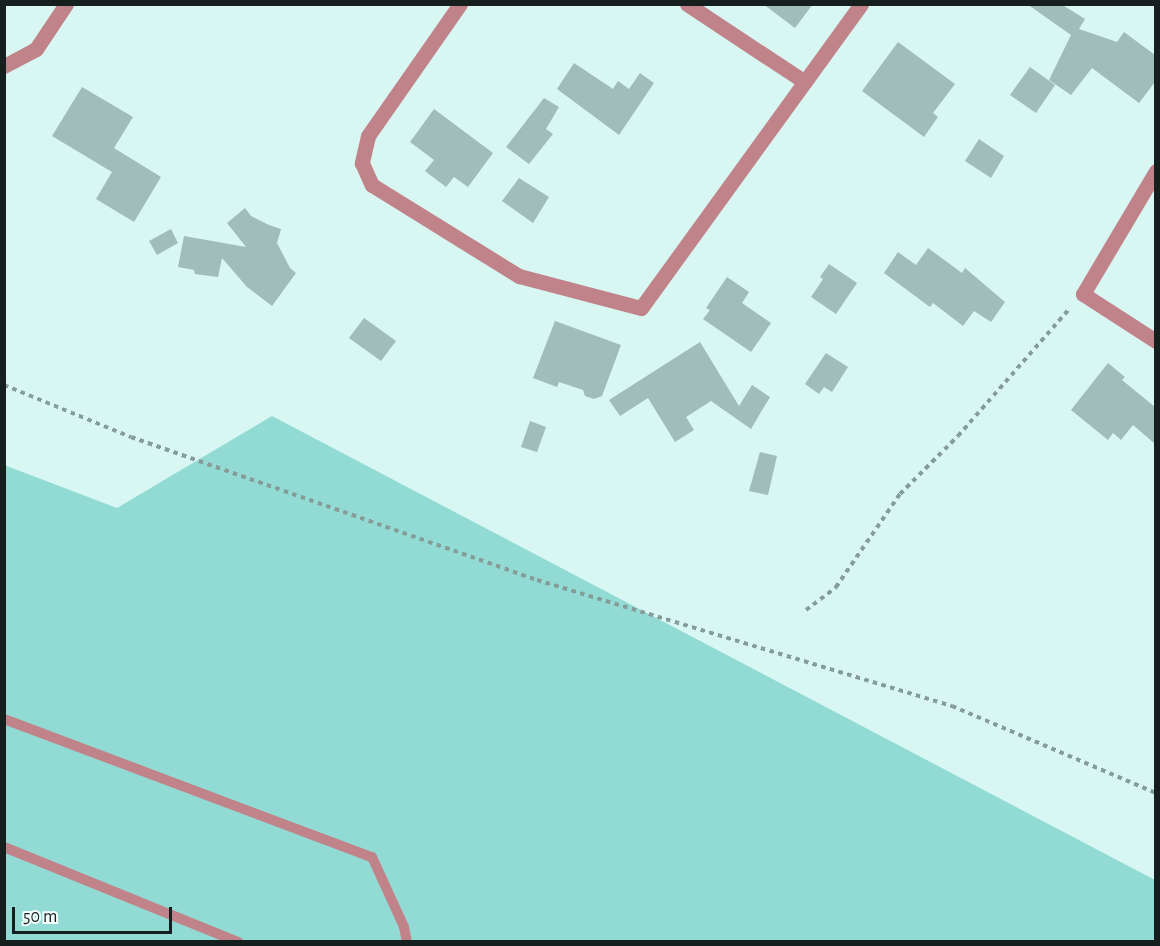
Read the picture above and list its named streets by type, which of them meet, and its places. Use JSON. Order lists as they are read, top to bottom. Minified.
{"scale_bar":"50 m"}
